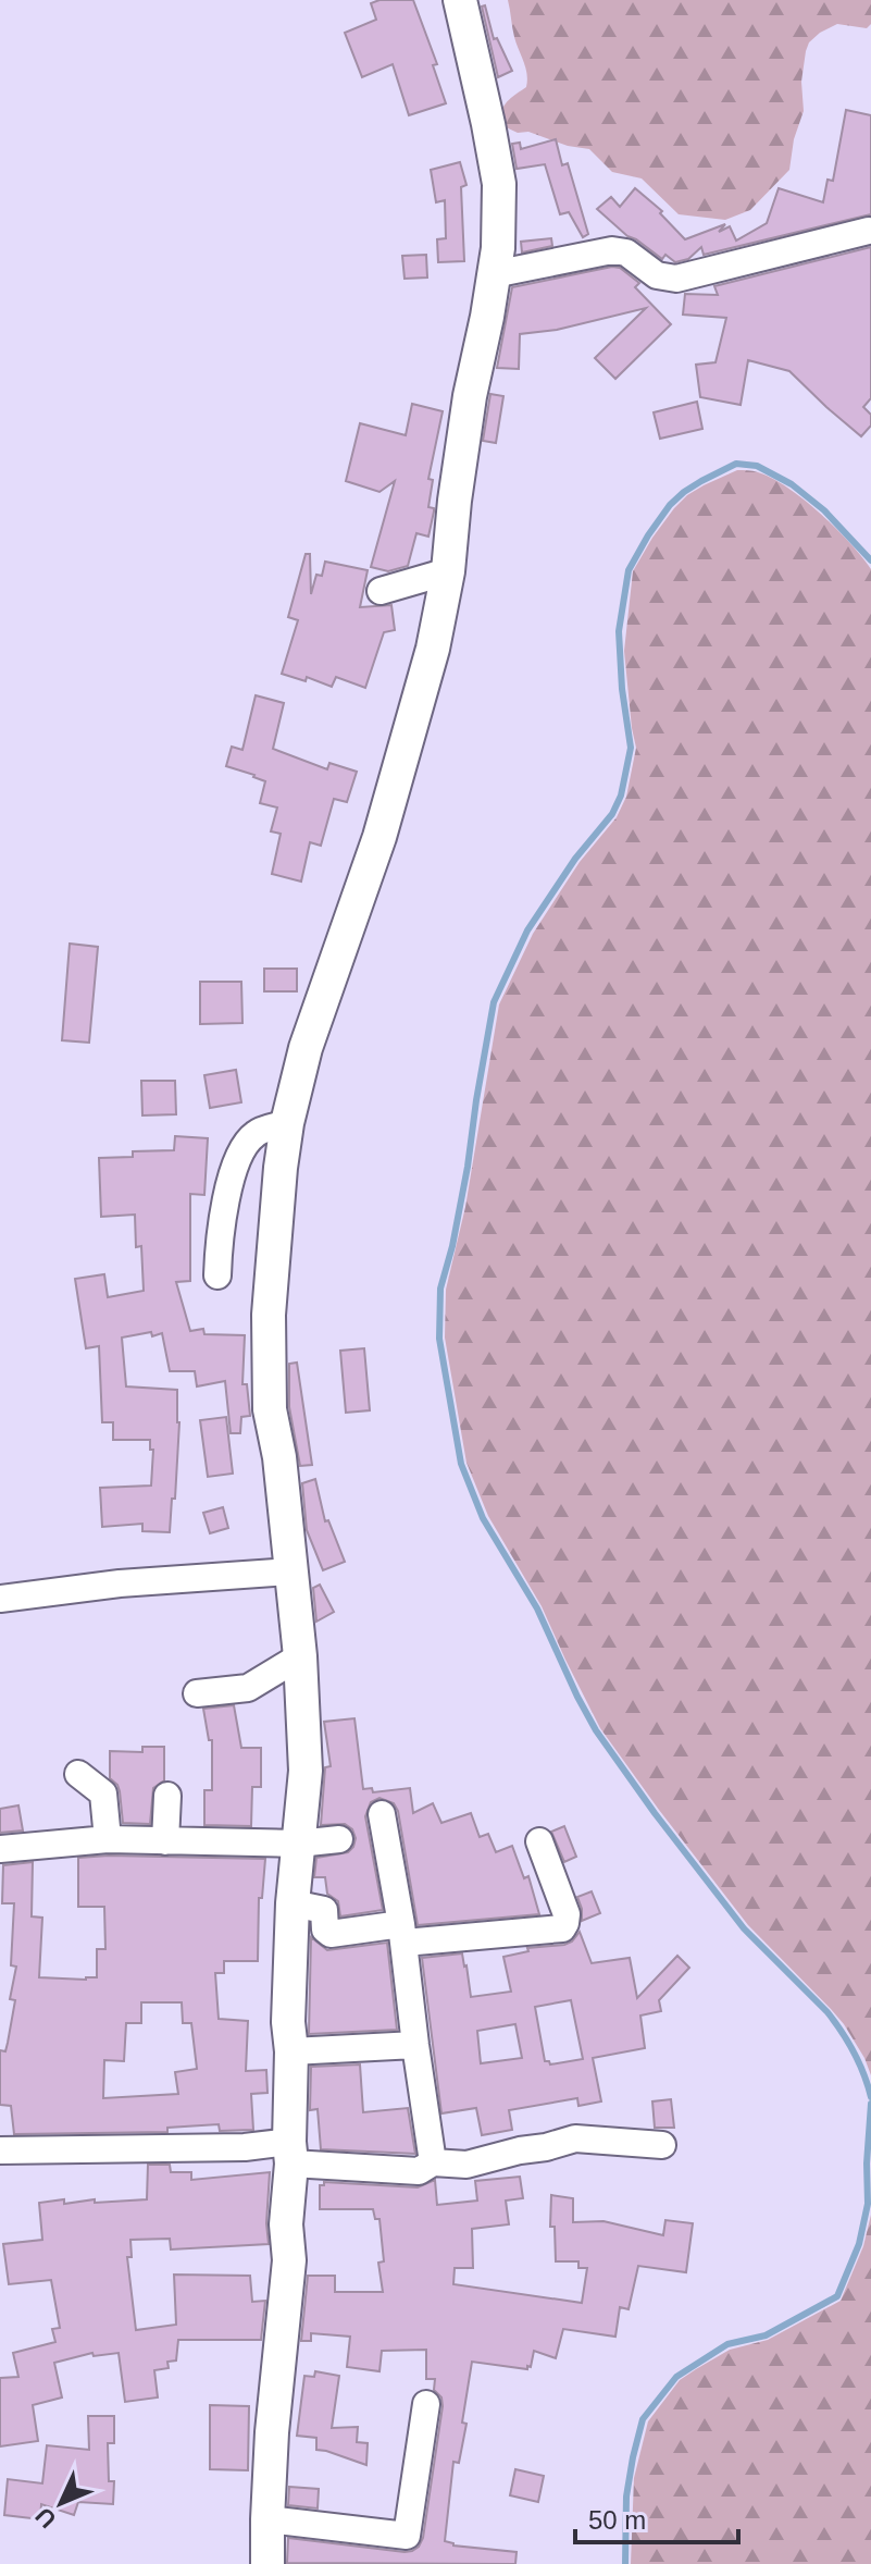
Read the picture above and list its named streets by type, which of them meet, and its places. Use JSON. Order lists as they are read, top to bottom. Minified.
{"scale_bar":"50 m","north":"bottom left"}
